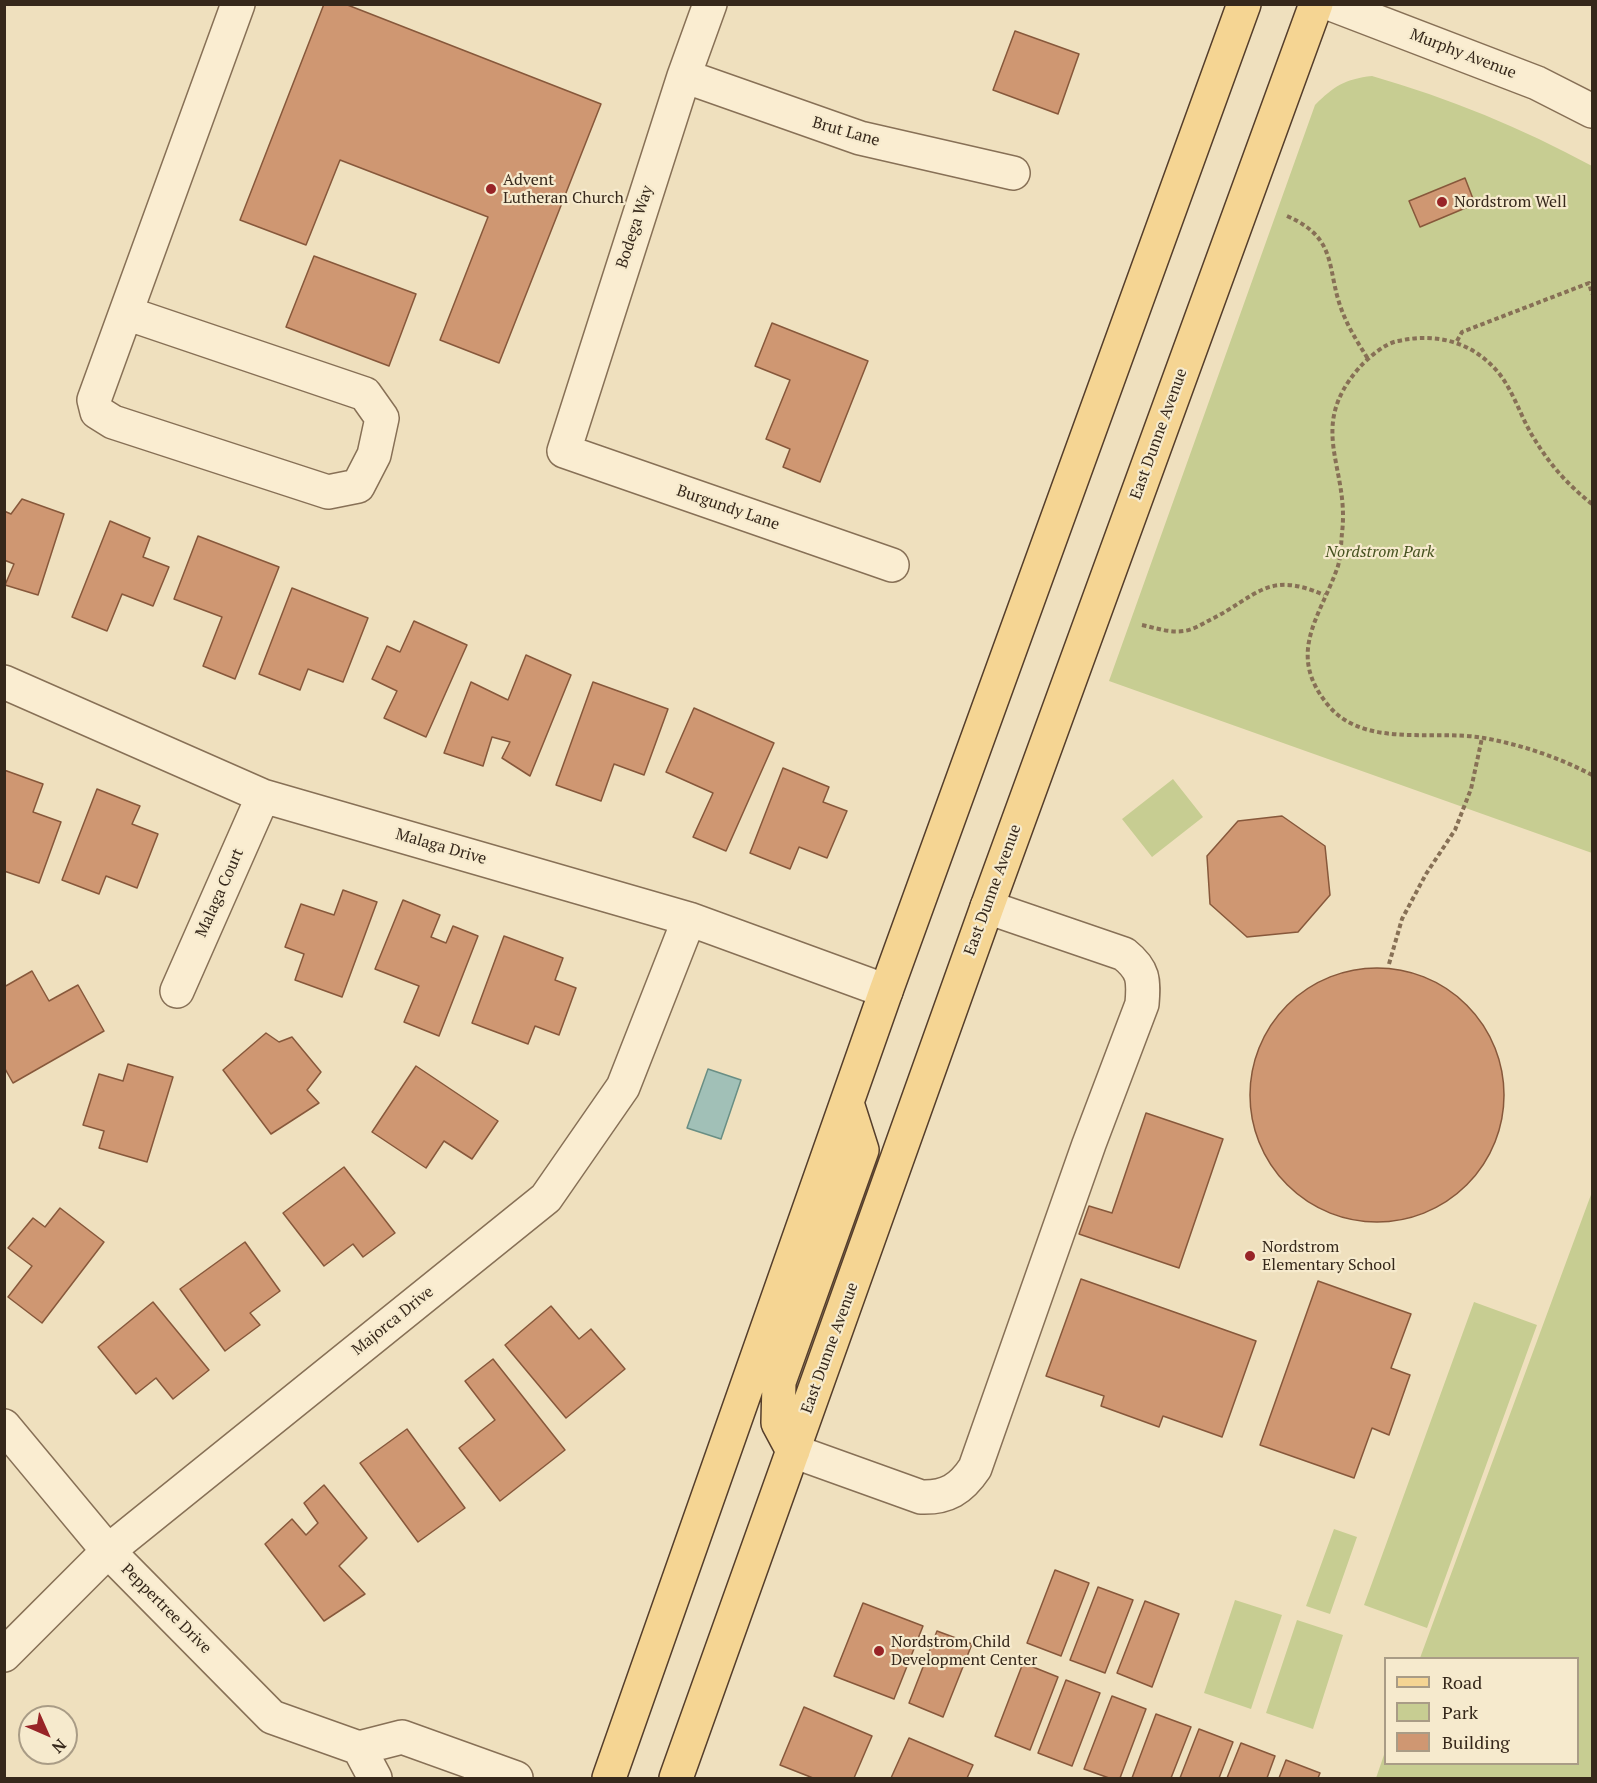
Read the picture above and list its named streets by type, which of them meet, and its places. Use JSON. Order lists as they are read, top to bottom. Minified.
{"streets":{"main road":["East Dunne Avenue"],"street":["Murphy Avenue","Brut Lane","Bodega Way","Burgundy Lane","Malaga Drive","Malaga Court","Majorca Drive","Peppertree Drive"]},"crossings":[["Brut Lane","Bodega Way"],["Bodega Way","Burgundy Lane"],["Malaga Drive","Malaga Court"],["Malaga Drive","Majorca Drive"],["Majorca Drive","Peppertree Drive"]],"parks":["Nordstrom Park"],"places":["Advent Lutheran Church","Nordstrom Well","Nordstrom Elementary School","Nordstrom Child Development Center"],"legend":["Road","Park","Building"],"north":"bottom right"}
